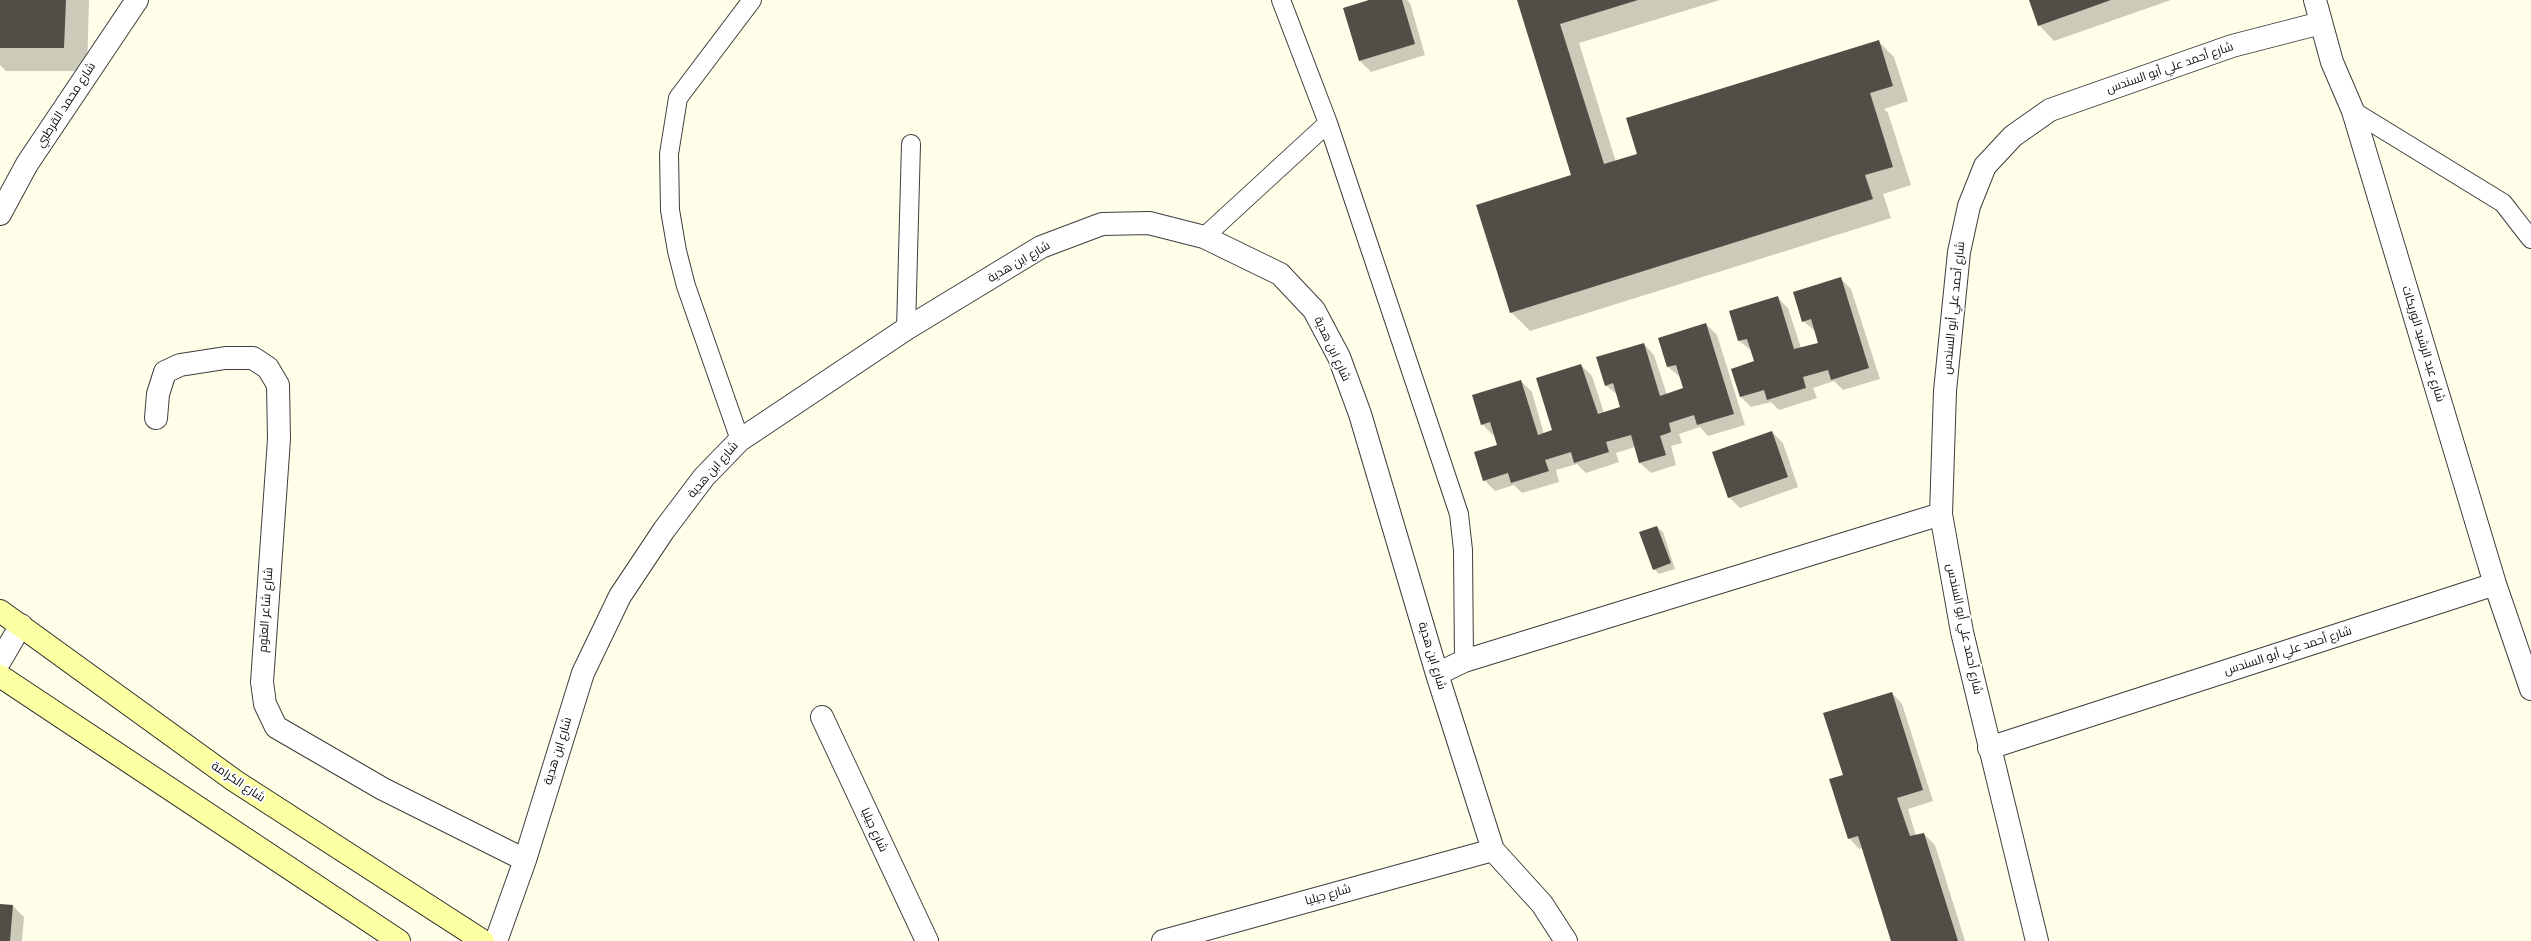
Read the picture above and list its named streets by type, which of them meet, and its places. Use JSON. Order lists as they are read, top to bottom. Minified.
{"streets":{"street":["شارع أحمد علي أبو السندس","شارع محمد القرطبي","شارع ابن هدية","شارع عبد الرشيد الوريكات","شارع شاعر العتوم","شارع الكرامة","شارع جيليا"]},"crossings":[["شارع أحمد علي أبو السندس","شارع عبد الرشيد الوريكات"],["شارع ابن هدية","شارع شاعر العتوم"],["شارع ابن هدية","شارع جيليا"]]}
